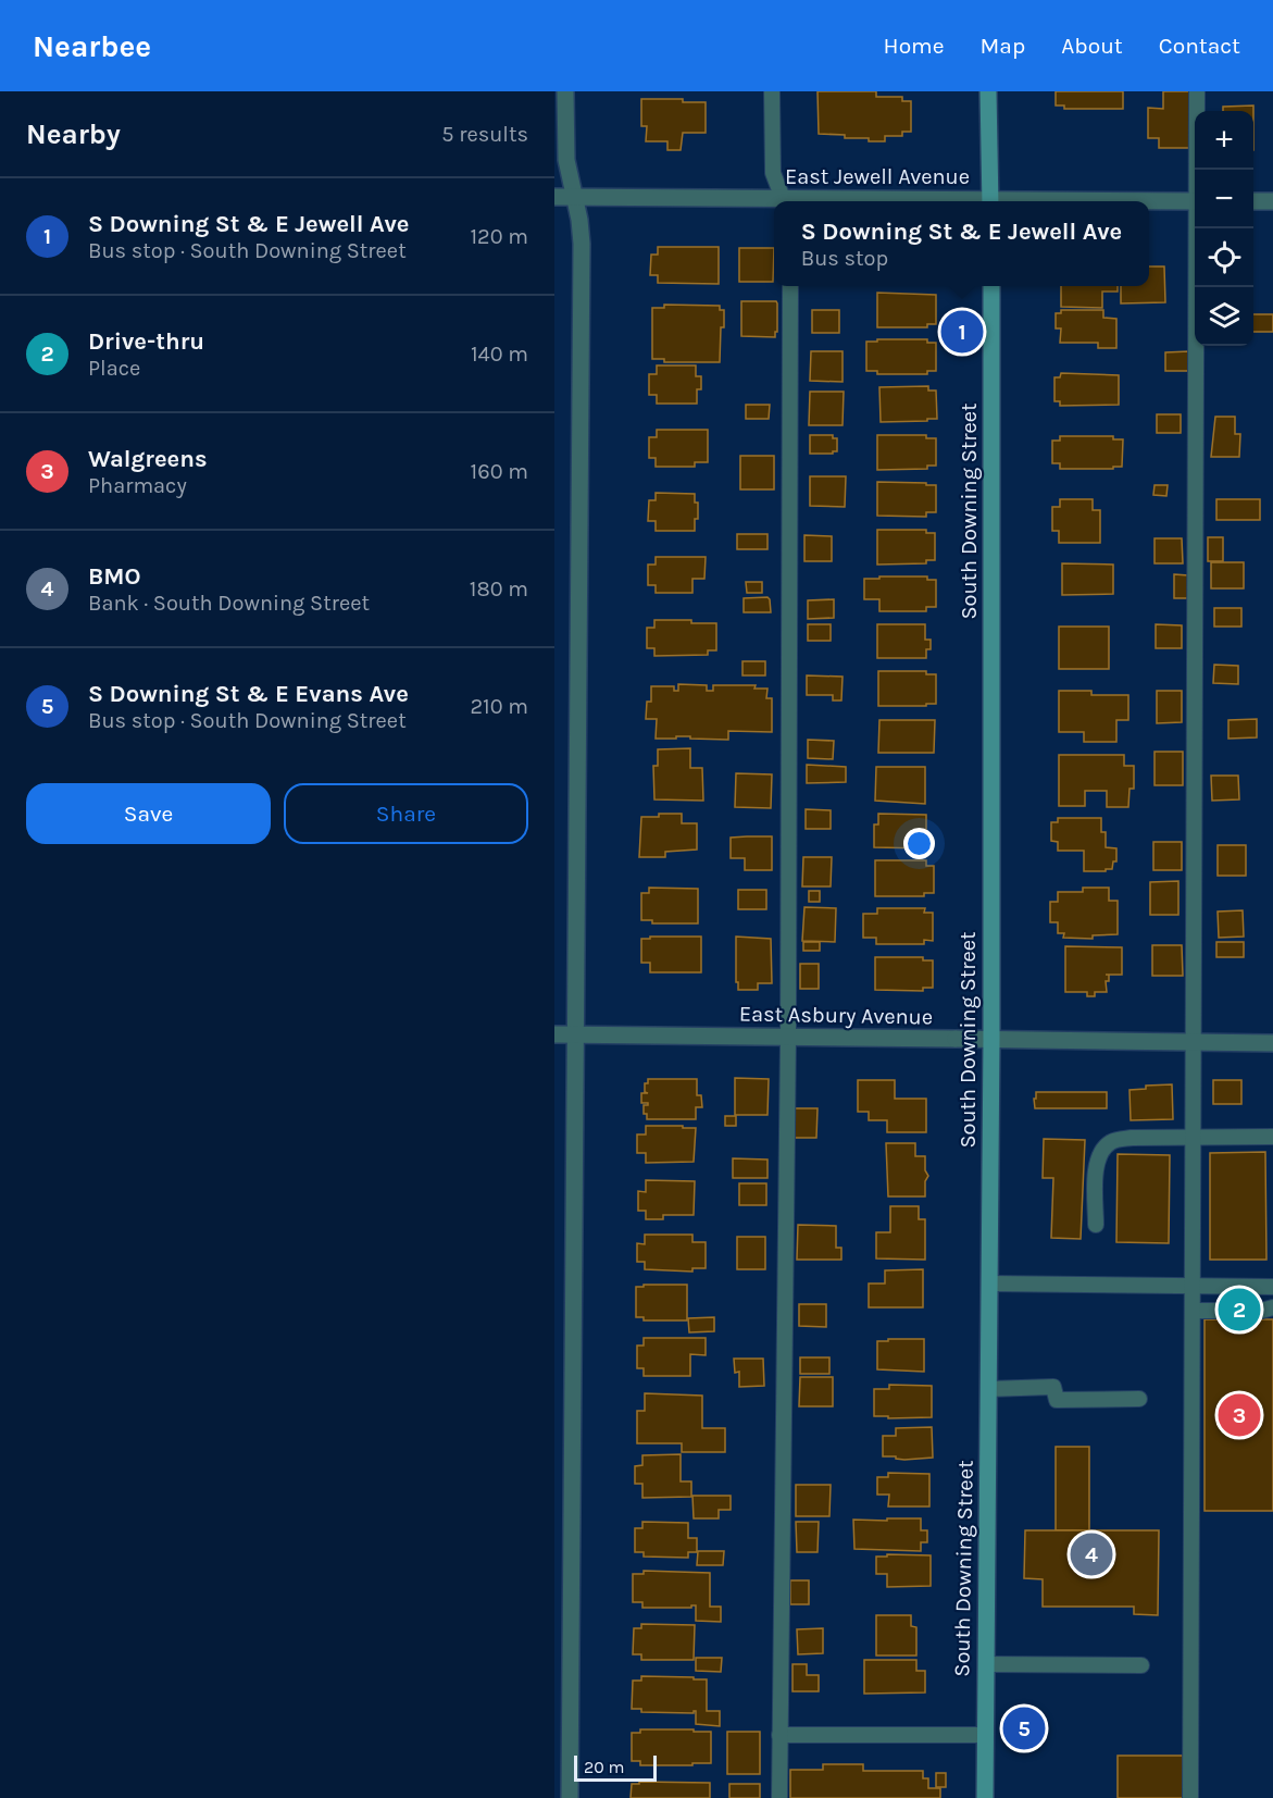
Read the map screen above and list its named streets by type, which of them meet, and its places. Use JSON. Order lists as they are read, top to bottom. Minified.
{"streets":{"main road":["South Downing Street"],"street":["East Jewell Avenue","East Asbury Avenue"]},"crossings":[["South Downing Street","East Asbury Avenue"]],"scale_bar":"20 m","page":{"header":"Nearbee","nav":["Home","Map","About","Contact"],"heading":["Nearby","5 results"],"map_buttons":["+","−"],"list":[{"mark":"1","name":"S Downing St & E Jewell Ave","note":"Bus stop · South Downing Street","value":"120 m"},{"mark":"2","name":"Drive-thru","note":"Place","value":"140 m"},{"mark":"3","name":"Walgreens","note":"Pharmacy","value":"160 m"},{"mark":"4","name":"BMO","note":"Bank · South Downing Street","value":"180 m"},{"mark":"5","name":"S Downing St & E Evans Ave","note":"Bus stop · South Downing Street","value":"210 m"}],"popup":["S Downing St & E Jewell Ave","Bus stop"],"pins":["1","2","3","4","5"],"buttons":["Save","Share"],"scale":"20 m"}}
